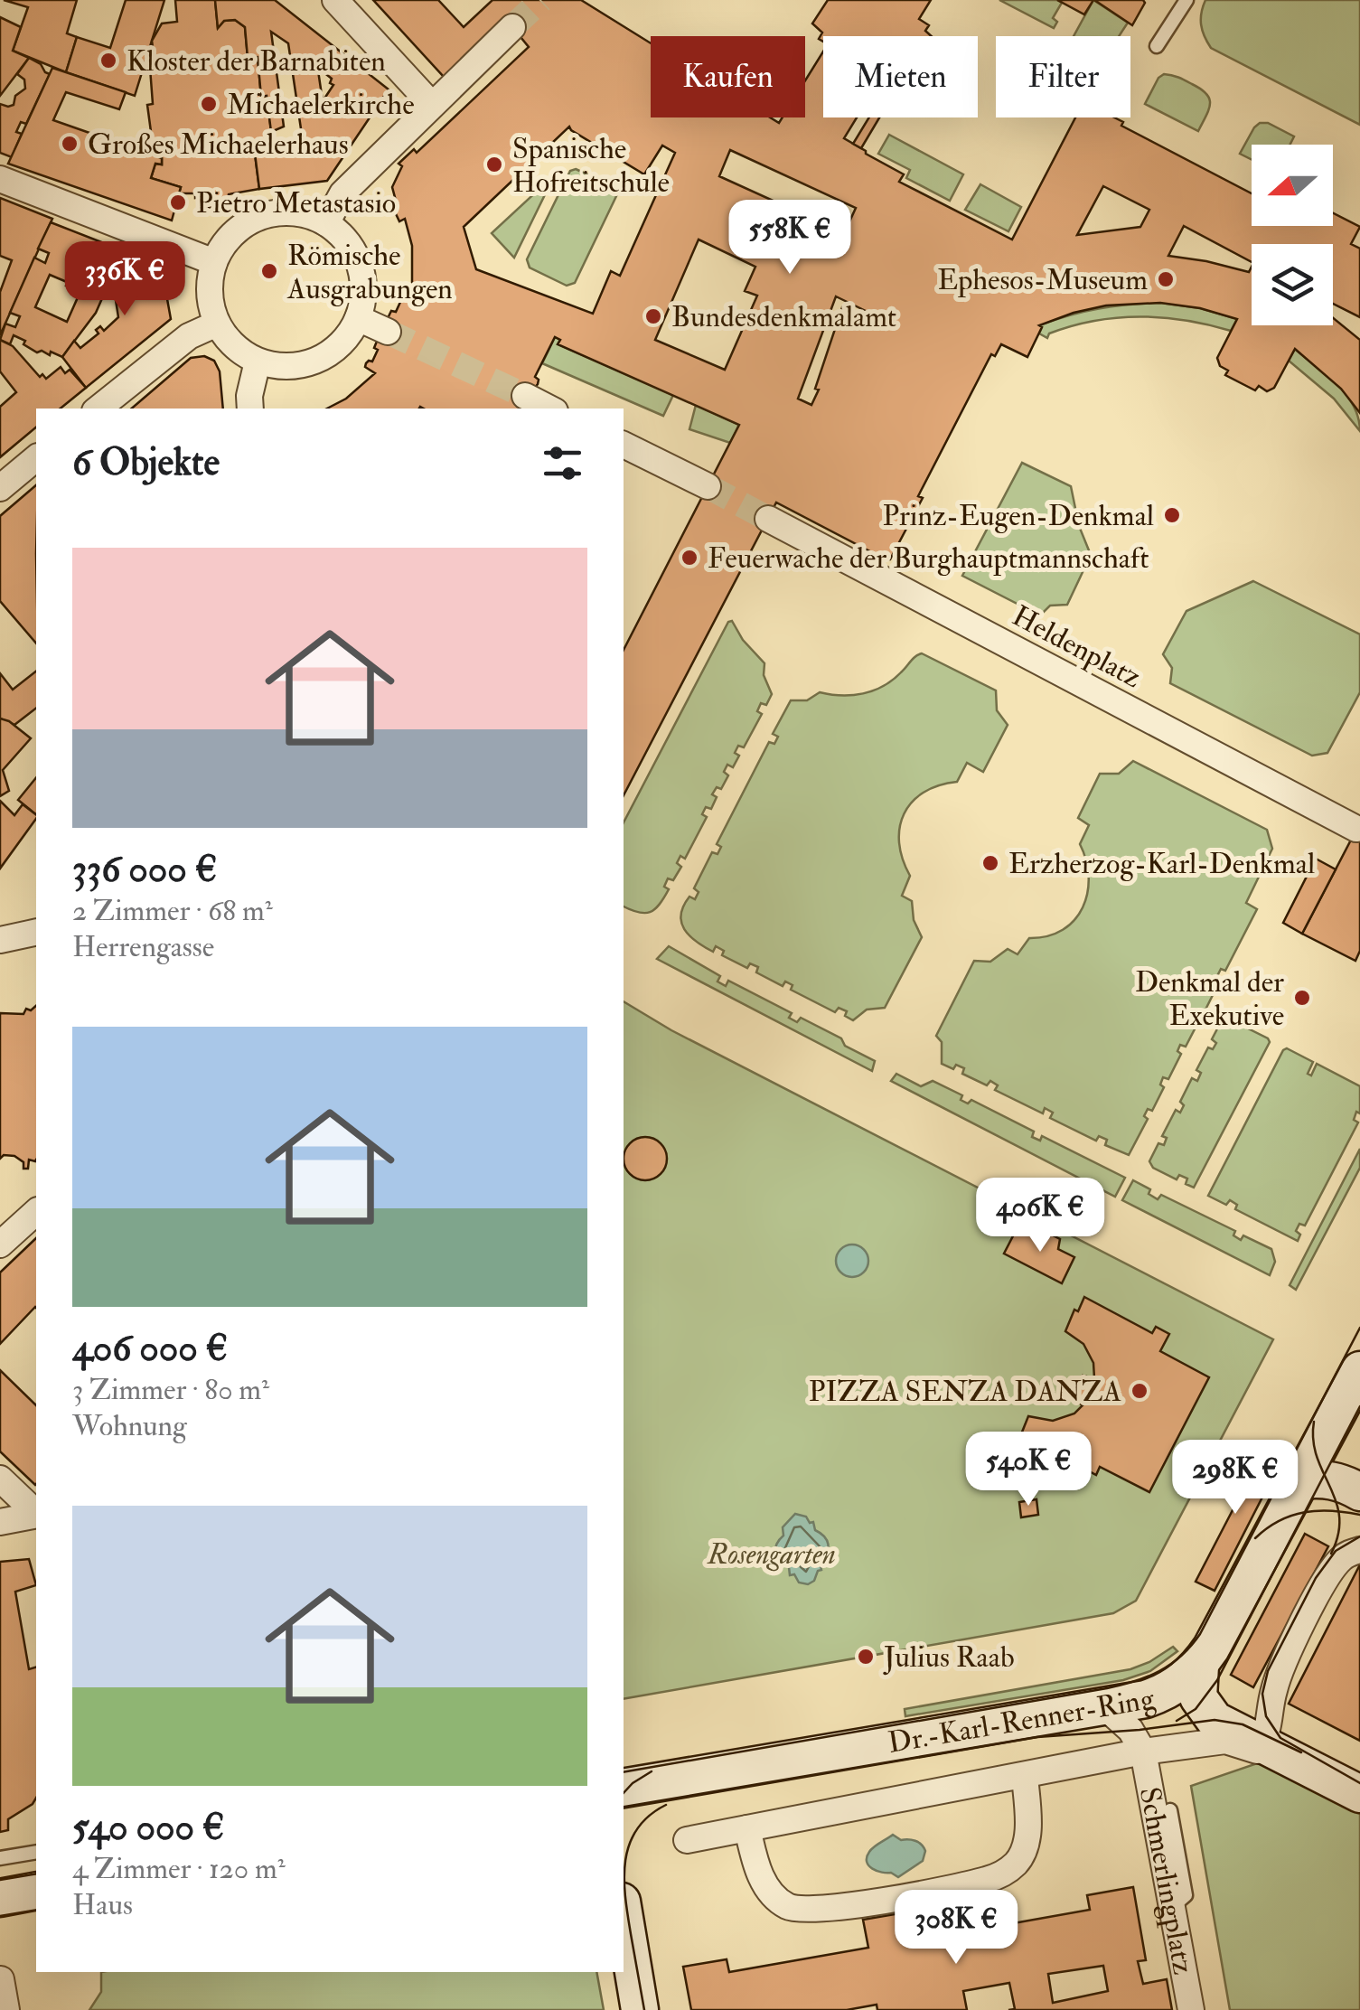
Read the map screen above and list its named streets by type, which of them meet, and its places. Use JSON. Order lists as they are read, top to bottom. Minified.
{"streets":{"main road":["Dr.-Karl-Renner-Ring","Schmerlingplatz"],"street":["Heldenplatz"]},"crossings":[["Dr.-Karl-Renner-Ring","Schmerlingplatz"]],"parks":["Rosengarten"],"places":["Kloster der Barnabiten","Michaelerkirche","Großes Michaelerhaus","Spanische Hofreitschule","Pietro Metastasio","Römische Ausgrabungen","Ephesos-Museum","Bundesdenkmalamt","Prinz-Eugen-Denkmal","Feuerwache der Burghauptmannschaft","Erzherzog-Karl-Denkmal","Denkmal der Exekutive","PIZZA SENZA DANZA","Julius Raab"],"north":"left","page":{"chip":["Kaufen","Mieten","Filter"],"price":["558K €","336K €","406K €","540K €","298K €","308K €"],"heading":"6 Objekte","list":[{"name":"336 000 €","note":"2 Zimmer · 68 m² · Herrengasse"},{"name":"406 000 €","note":"3 Zimmer · 80 m² · Wohnung"},{"name":"540 000 €","note":"4 Zimmer · 120 m² · Haus"}]}}
